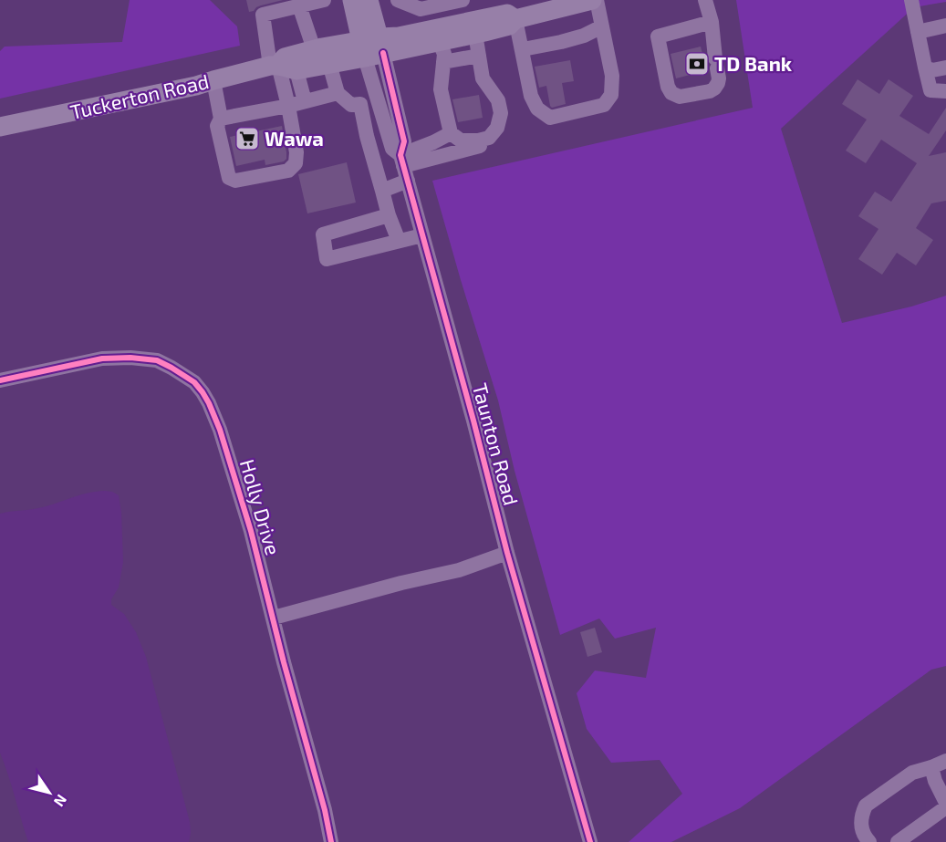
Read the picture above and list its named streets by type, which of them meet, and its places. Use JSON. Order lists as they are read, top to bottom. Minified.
{"streets":{"main road":["Tuckerton Road"],"street":["Taunton Road","Holly Drive"]},"crossings":[["Tuckerton Road","Taunton Road"]],"places":{"bank":["TD Bank"],"supermarket":["Wawa"]},"north":"bottom right"}
